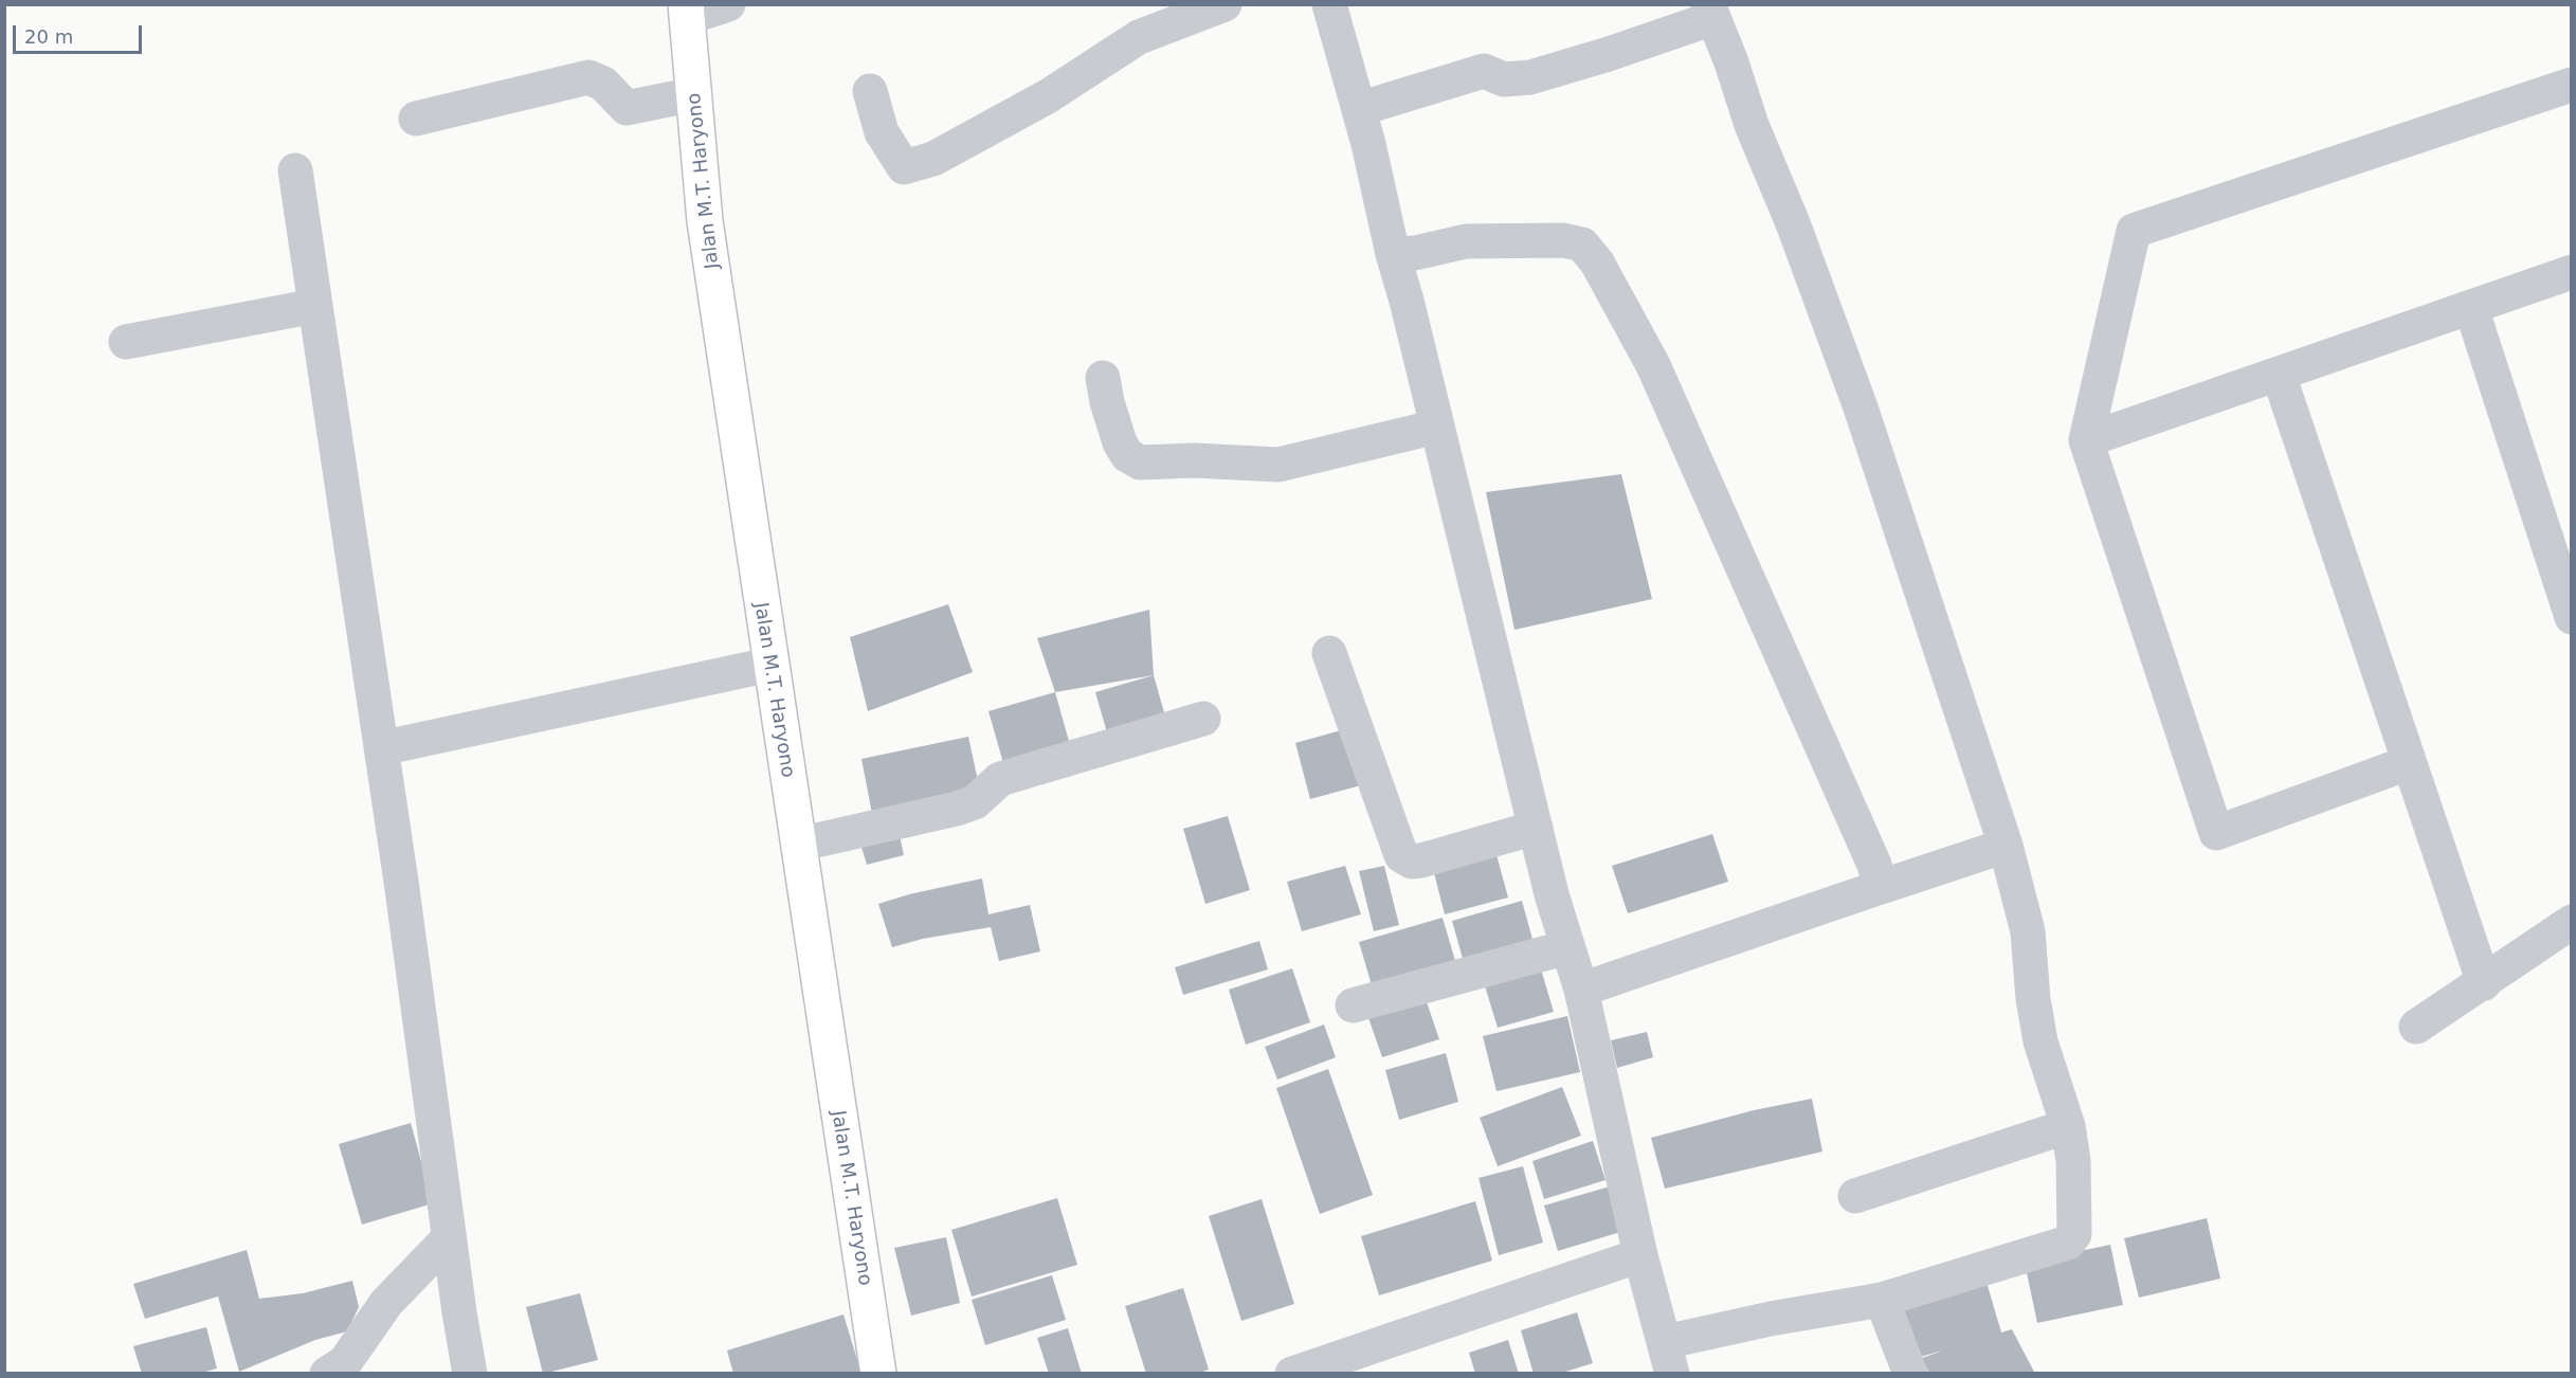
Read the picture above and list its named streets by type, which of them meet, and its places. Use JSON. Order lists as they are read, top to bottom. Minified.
{"streets":{"main road":["Jalan M.T. Haryono"]},"scale_bar":"20 m"}
